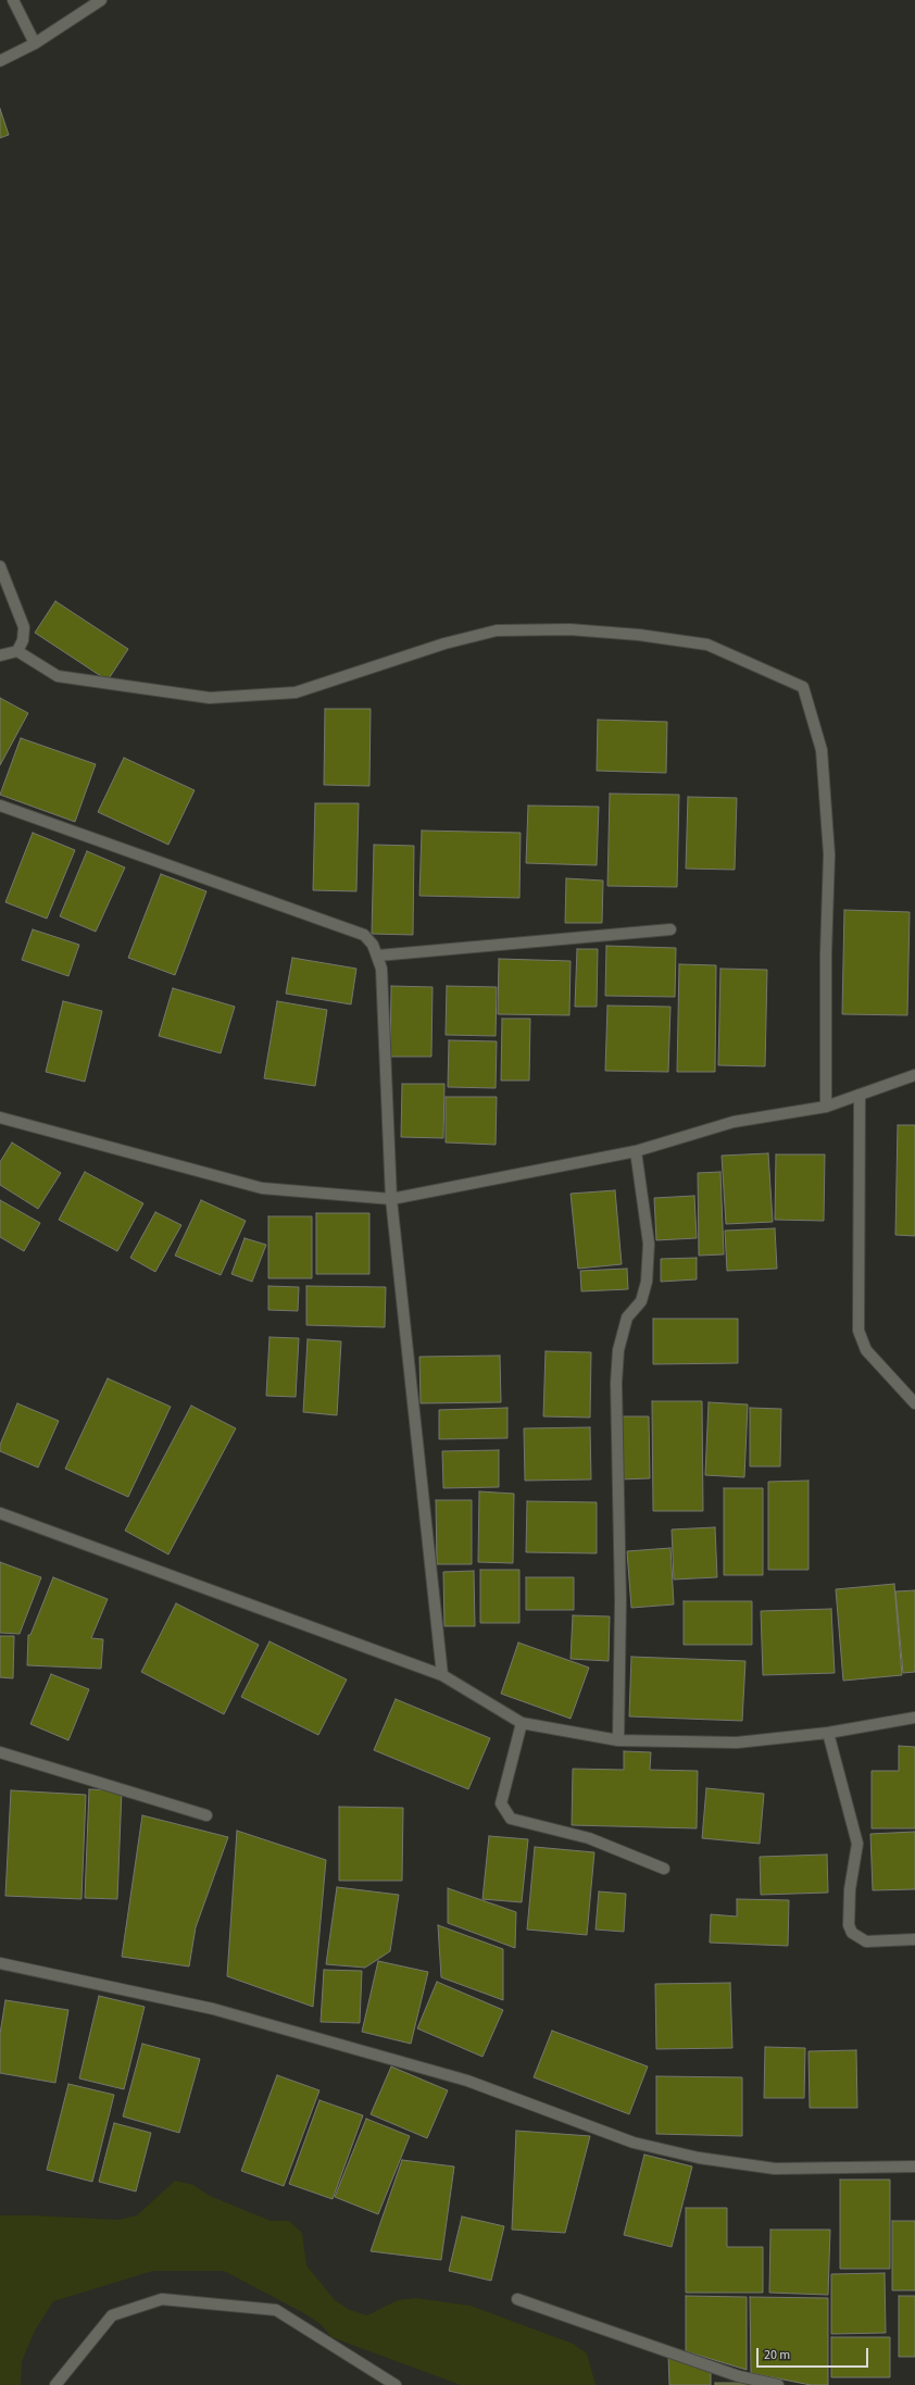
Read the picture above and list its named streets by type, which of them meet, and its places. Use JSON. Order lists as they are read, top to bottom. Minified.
{"scale_bar":"20 m"}
